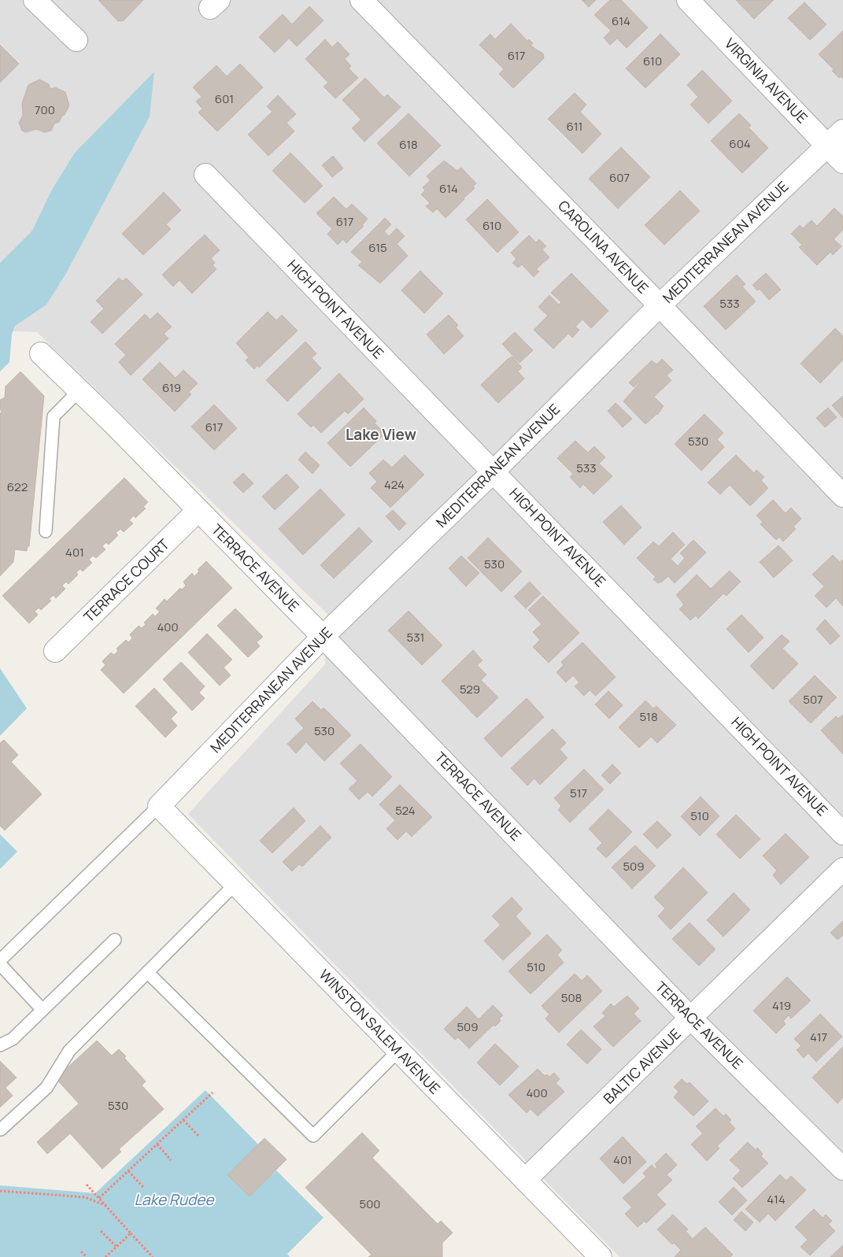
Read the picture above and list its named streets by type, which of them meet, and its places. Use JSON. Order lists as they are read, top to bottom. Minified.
{"streets":{"street":["VIRGINIA AVENUE","MEDITERRANEAN AVENUE","CAROLINA AVENUE","HIGH POINT AVENUE","TERRACE AVENUE","TERRACE COURT","WINSTON SALEM AVENUE","BALTIC AVENUE"]},"crossings":[["VIRGINIA AVENUE","MEDITERRANEAN AVENUE"],["MEDITERRANEAN AVENUE","CAROLINA AVENUE"],["MEDITERRANEAN AVENUE","HIGH POINT AVENUE"],["MEDITERRANEAN AVENUE","TERRACE AVENUE"],["MEDITERRANEAN AVENUE","WINSTON SALEM AVENUE"],["TERRACE AVENUE","TERRACE COURT"],["TERRACE AVENUE","BALTIC AVENUE"],["WINSTON SALEM AVENUE","BALTIC AVENUE"]],"districts":["Lake View"],"water":["Lake Rudee"],"house_numbers":["614","617","610","601","700","611","604","618","607","614","617","610","615","533","619","617","530","533","424","622","401","530","400","531","529","507","518","530","517","524","510","509","510","508","419","509","417","400","530","401","414","500"]}
